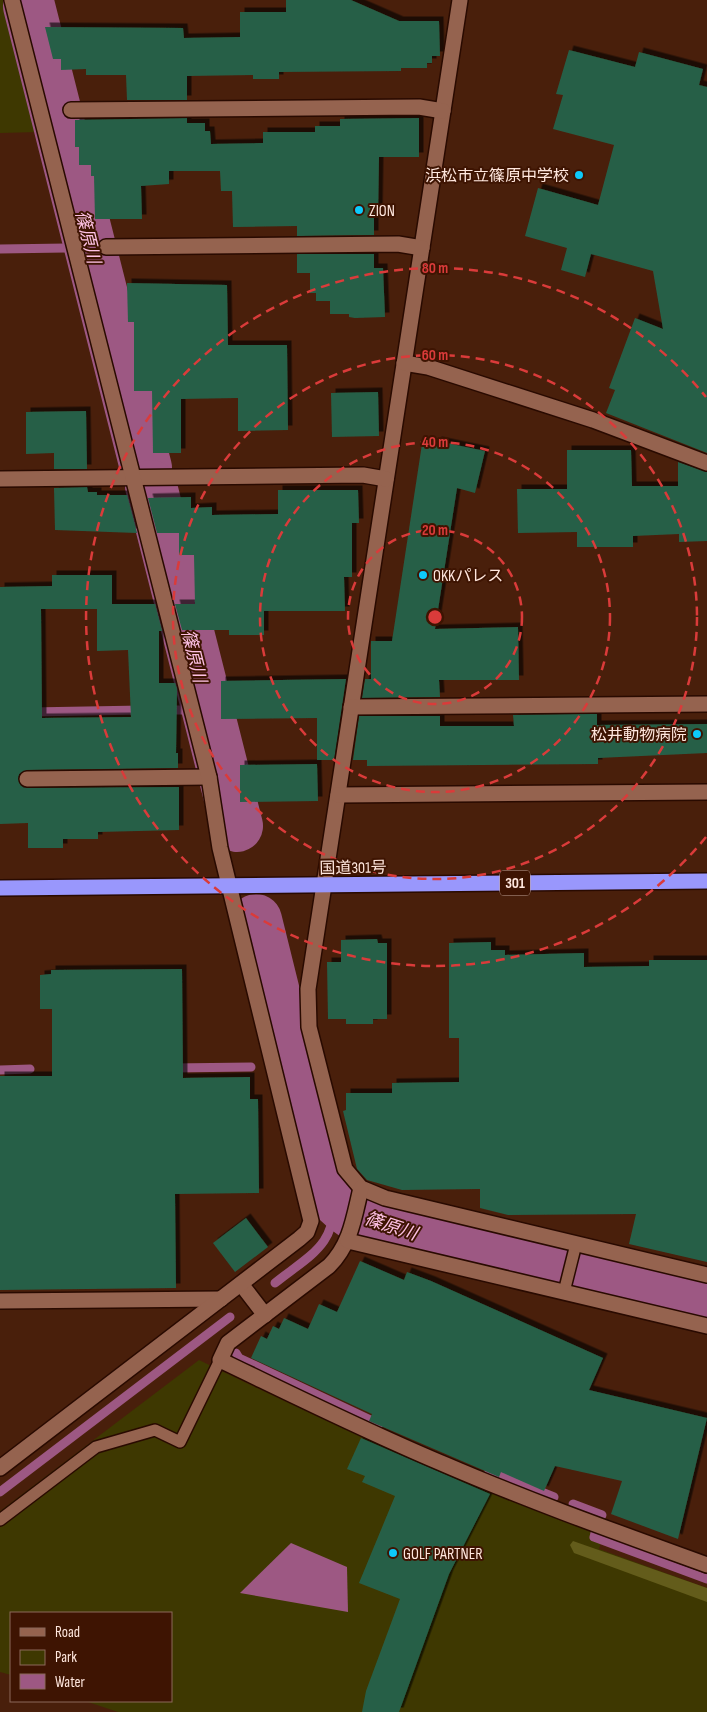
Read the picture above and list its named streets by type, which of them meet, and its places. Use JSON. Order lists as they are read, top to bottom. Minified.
{"streets":{"highway":["国道301号","301"]},"water":["篠原川"],"places":["浜松市立篠原中学校","ZION","OKKパレス","松井動物病院","GOLF PARTNER"],"legend":["Road","Park","Water"],"rings":["80 m","60 m","40 m","20 m"]}
